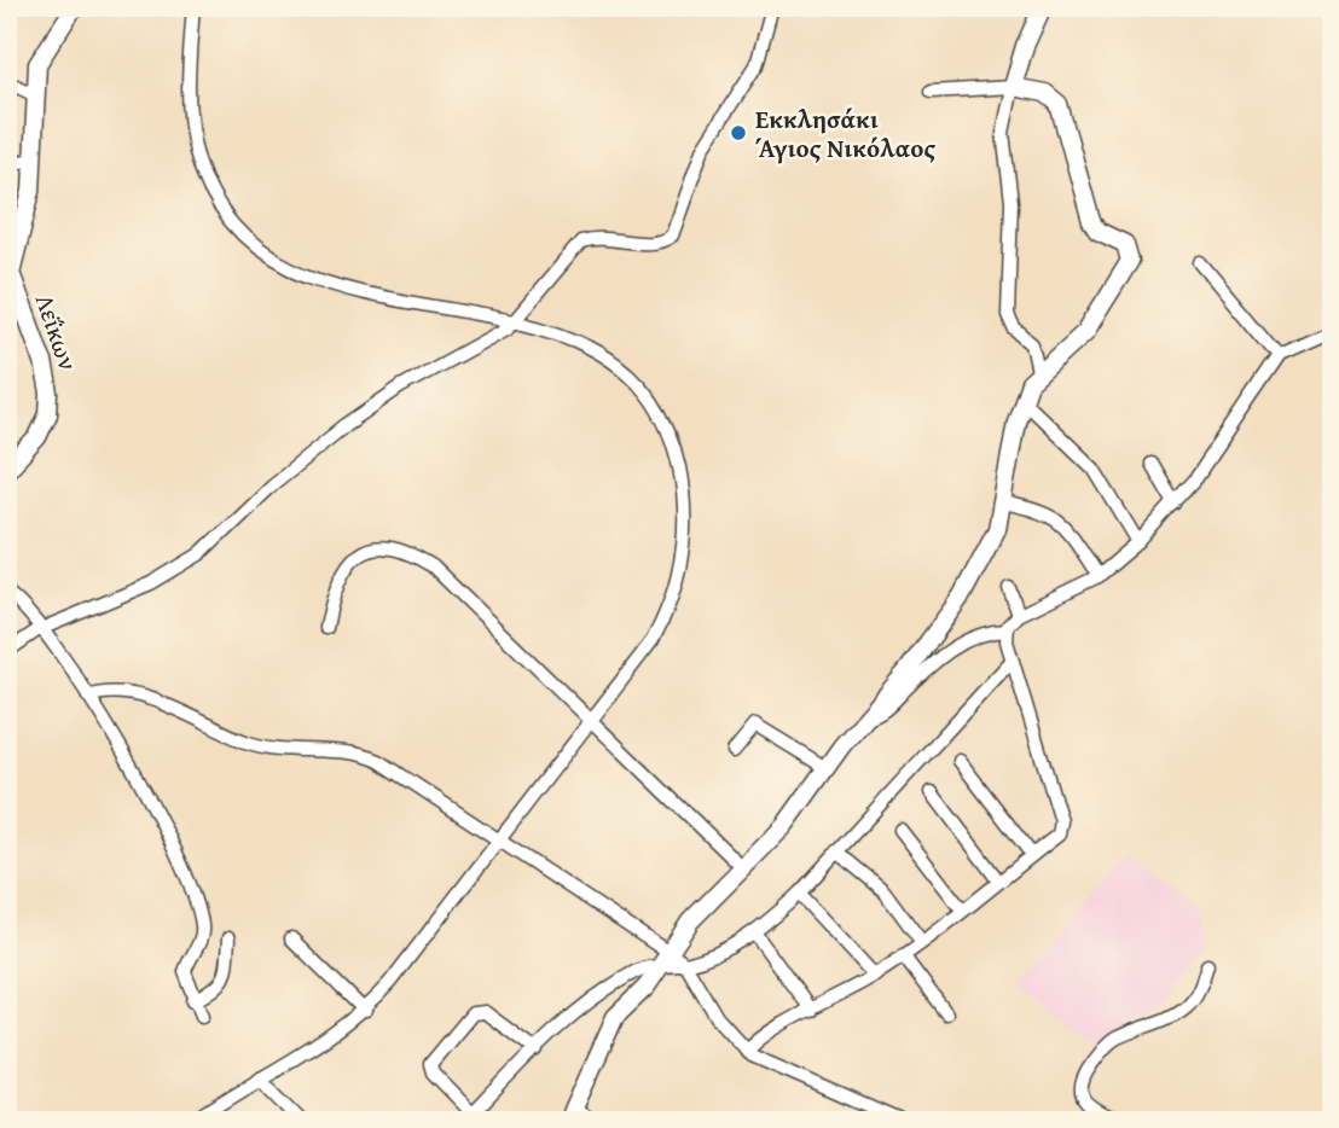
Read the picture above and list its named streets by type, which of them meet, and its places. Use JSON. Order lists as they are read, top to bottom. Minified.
{"streets":{"street":["Λεΐκων"]},"places":["Εκκλησάκι Άγιος Νικόλαος"]}
